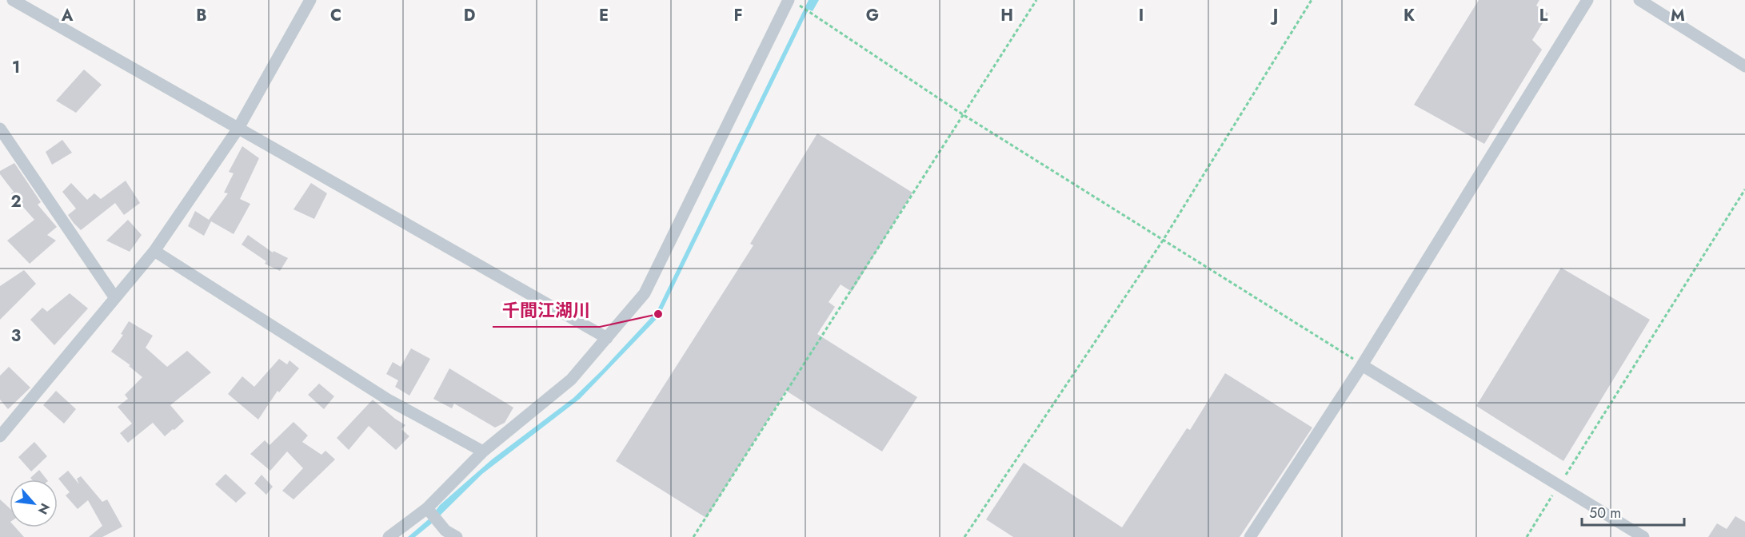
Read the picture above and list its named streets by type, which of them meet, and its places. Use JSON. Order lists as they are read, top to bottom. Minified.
{"places":["千間江湖川"],"scale_bar":"50 m","north":"bottom right","grid":{"columns":["A","B","C","D","E","F","G","H","I","J","K","L","M"],"rows":["1","2","3"]}}
